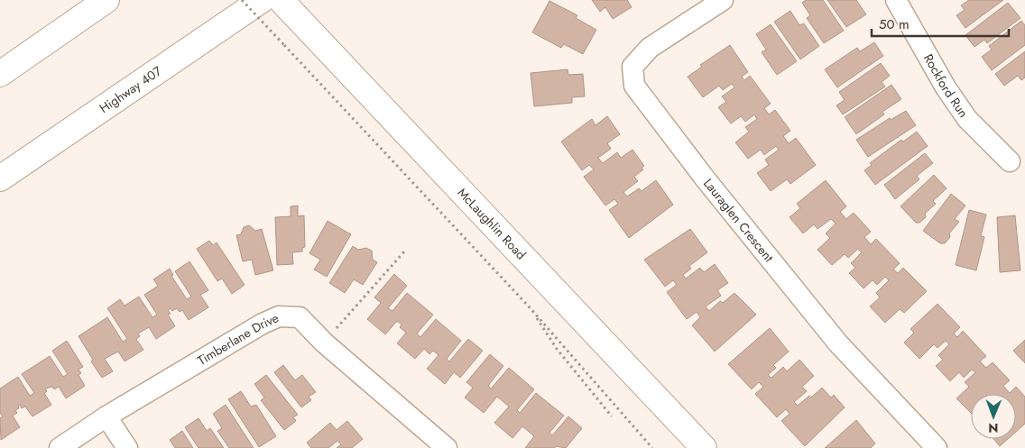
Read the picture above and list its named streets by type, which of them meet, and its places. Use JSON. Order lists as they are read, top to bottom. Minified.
{"streets":{"main road":["Highway 407","McLaughlin Road"],"street":["Rockford Run","Lauraglen Crescent","Timberlane Drive"]},"scale_bar":"50 m","north":"bottom"}
